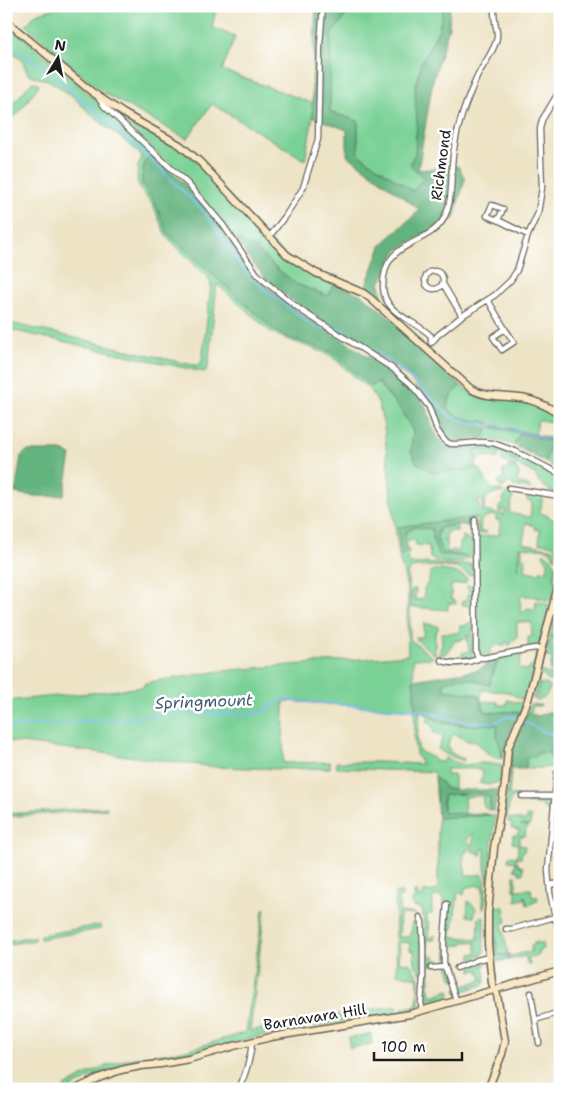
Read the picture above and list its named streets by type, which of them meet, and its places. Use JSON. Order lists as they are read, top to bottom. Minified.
{"streets":{"street":["Richmond","Barnavara Hill"]},"water":["Springmount"],"scale_bar":"100 m","north":"top"}
